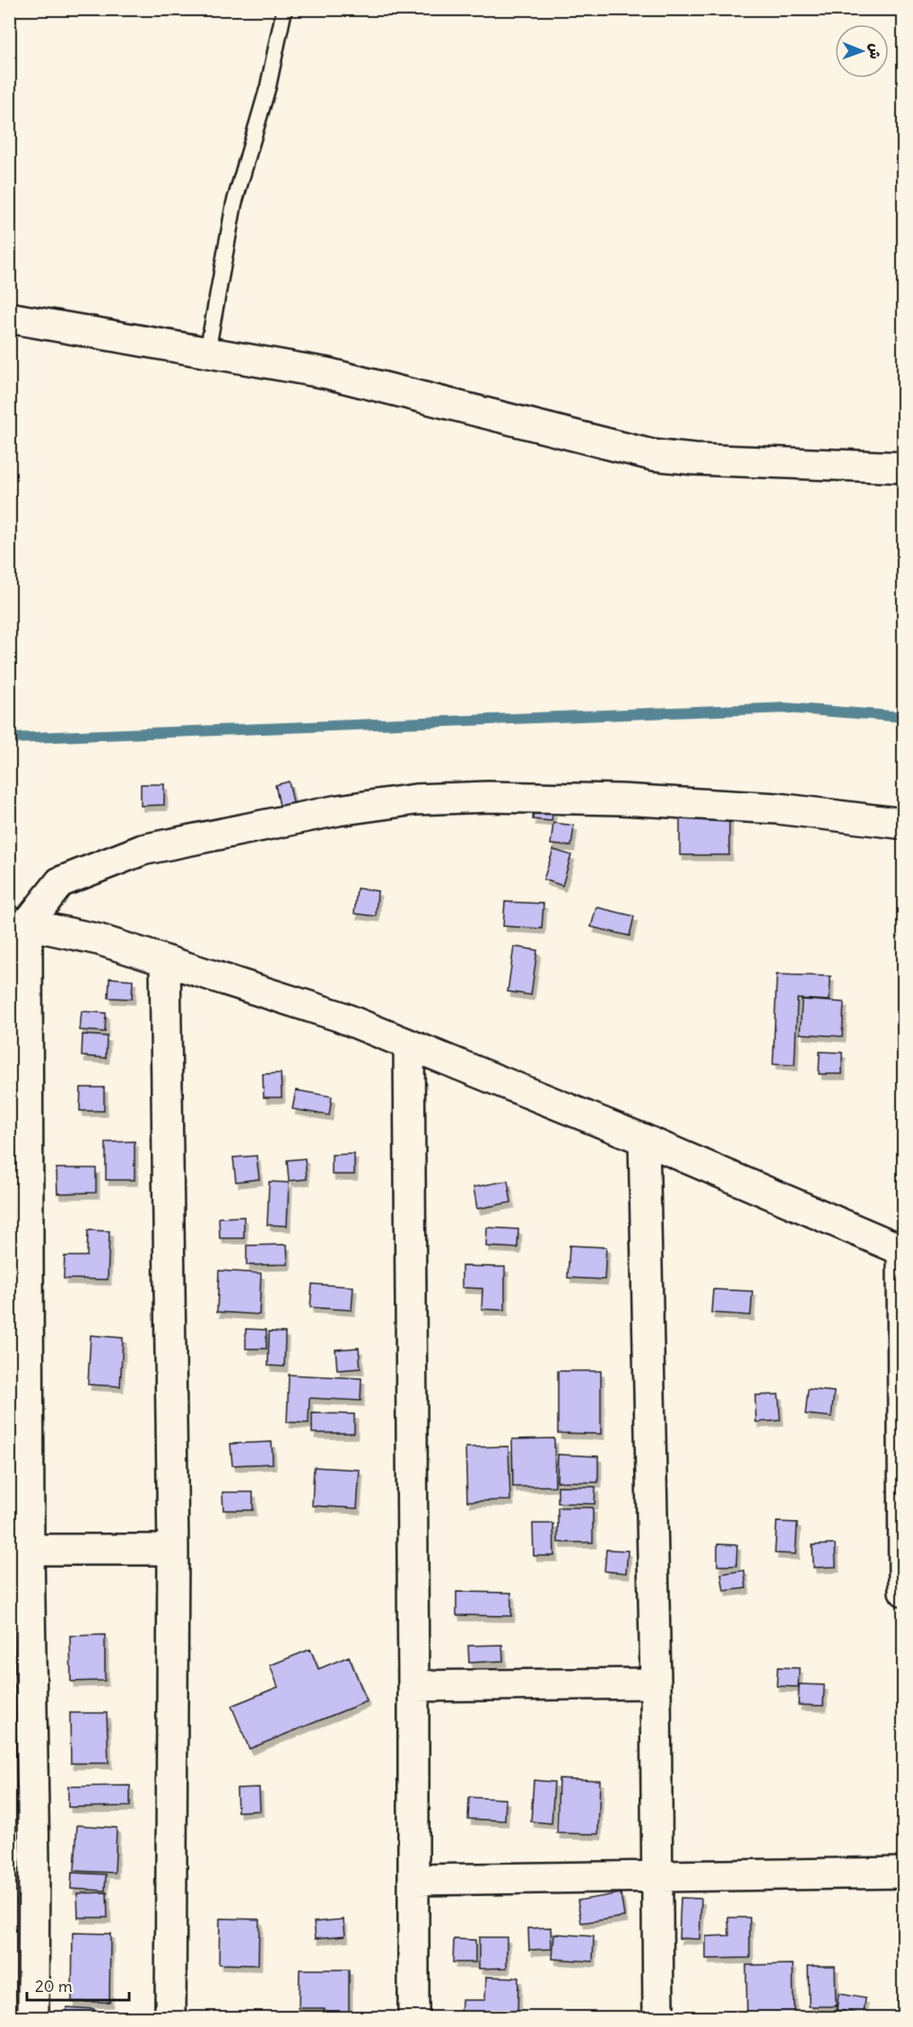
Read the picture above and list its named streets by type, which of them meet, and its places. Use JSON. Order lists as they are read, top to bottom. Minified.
{"scale_bar":"20 m","north":"right"}
